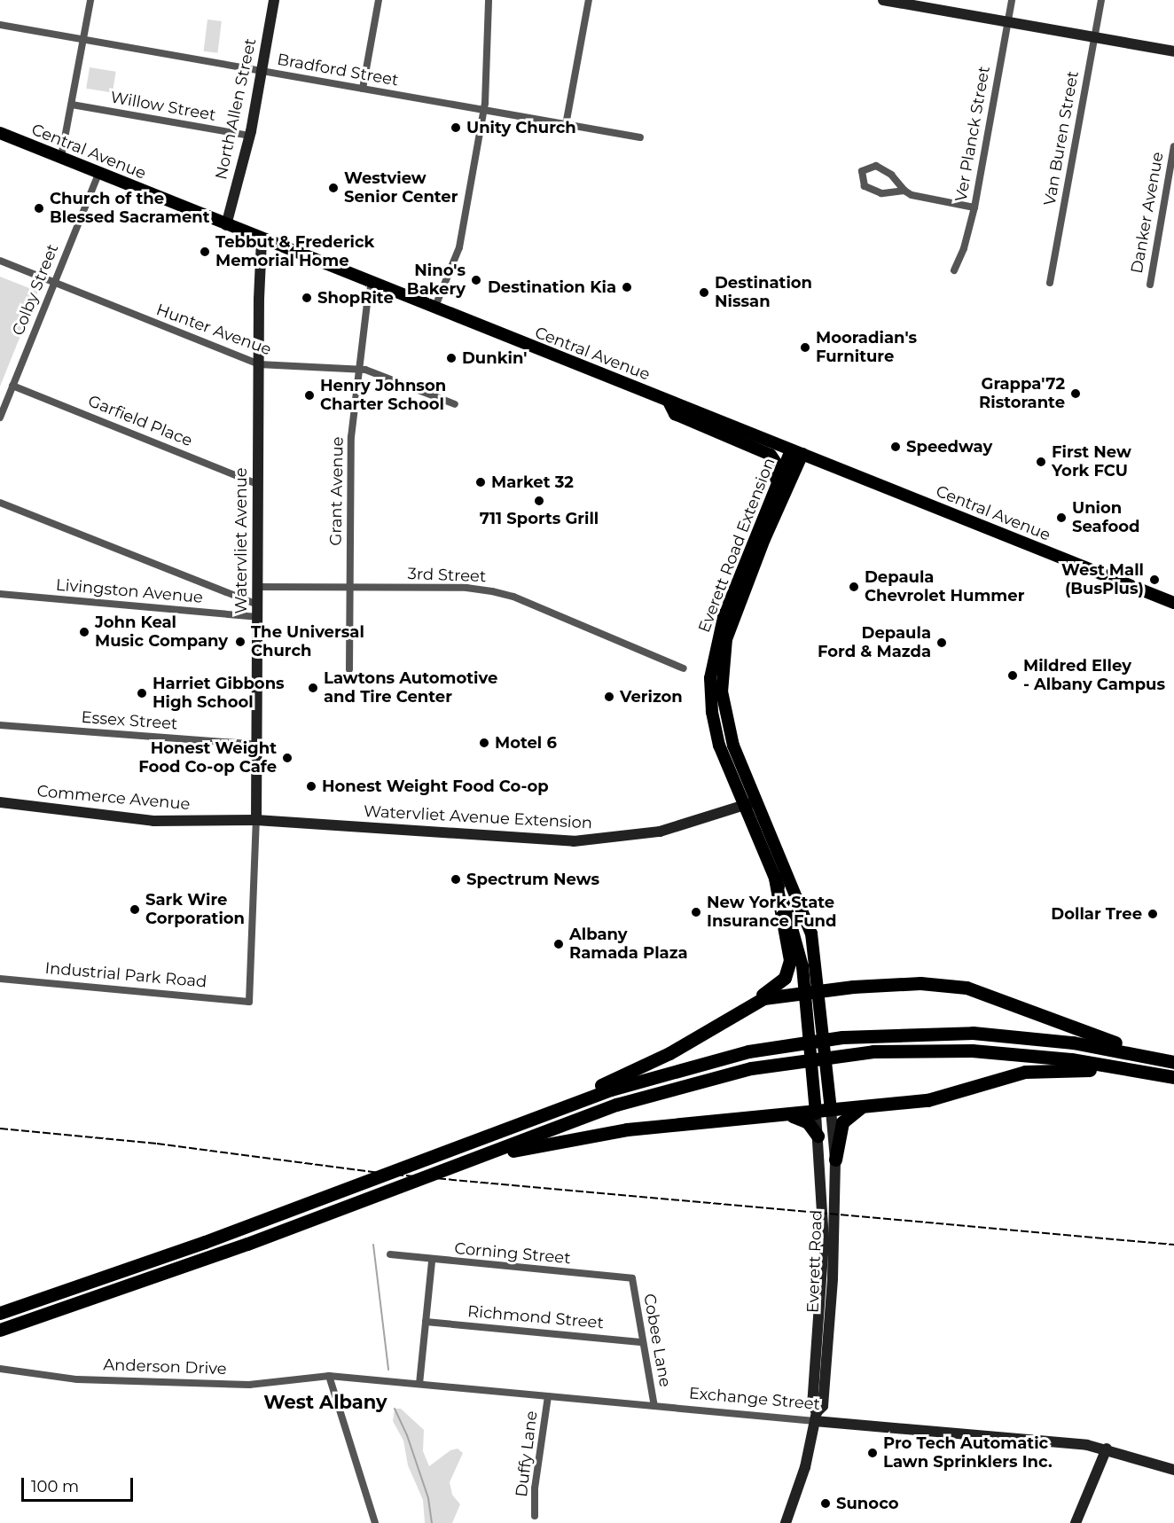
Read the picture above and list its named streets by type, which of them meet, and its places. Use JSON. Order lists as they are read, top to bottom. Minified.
{"streets":{"main road":["Central Avenue","Everett Road Extension"],"street":["Bradford Street","Willow Street","North Allen Street","Ver Planck Street","Van Buren Street","Danker Avenue","Colby Street","Hunter Avenue","Garfield Place","Grant Avenue","Watervliet Avenue","3rd Street","Livingston Avenue","Essex Street","Commerce Avenue","Watervliet Avenue Extension","Industrial Park Road","Corning Street","Everett Road","Richmond Street","Cobee Lane","Anderson Drive","Exchange Street","Duffy Lane"]},"crossings":[["Bradford Street","North Allen Street"],["Willow Street","North Allen Street"],["North Allen Street","Central Avenue"],["Central Avenue","Colby Street"],["Central Avenue","Grant Avenue"],["Central Avenue","Watervliet Avenue"],["Central Avenue","Everett Road Extension"],["Colby Street","Hunter Avenue"],["Colby Street","Garfield Place"],["Hunter Avenue","Grant Avenue"],["Hunter Avenue","Watervliet Avenue"],["Garfield Place","Watervliet Avenue"],["Grant Avenue","3rd Street"],["Watervliet Avenue","3rd Street"],["Watervliet Avenue","Livingston Avenue"],["Watervliet Avenue","Essex Street"],["Watervliet Avenue","Commerce Avenue"],["Watervliet Avenue","Watervliet Avenue Extension"],["Watervliet Avenue","Industrial Park Road"],["Everett Road Extension","Watervliet Avenue Extension"],["Everett Road Extension","Everett Road"],["Commerce Avenue","Watervliet Avenue Extension"],["Corning Street","Cobee Lane"],["Everett Road","Exchange Street"],["Richmond Street","Cobee Lane"],["Cobee Lane","Exchange Street"],["Anderson Drive","Exchange Street"],["Exchange Street","Duffy Lane"]],"districts":["West Albany"],"places":["Unity Church","Westview Senior Center","Church of the Blessed Sacrament","Tebbut & Frederick Memorial Home","Nino's Bakery","Destination Kia","Destination Nissan","ShopRite","Mooradian's Furniture","Dunkin'","Grappa'72 Ristorante","Henry Johnson Charter School","Speedway","First New York FCU","Market 32","711 Sports Grill","Union Seafood","West Mall (BusPlus)","Depaula Chevrolet Hummer","John Keal Music Company","The Universal Church","Depaula Ford & Mazda","Mildred Elley - Albany Campus","Lawtons Automotive and Tire Center","Harriet Gibbons High School","Verizon","Motel 6","Honest Weight Food Co-op Cafe","Honest Weight Food Co-op","Spectrum News","Sark Wire Corporation","New York State Insurance Fund","Dollar Tree","Albany Ramada Plaza","Pro Tech Automatic Lawn Sprinklers Inc.","Sunoco"],"scale_bar":"100 m"}
